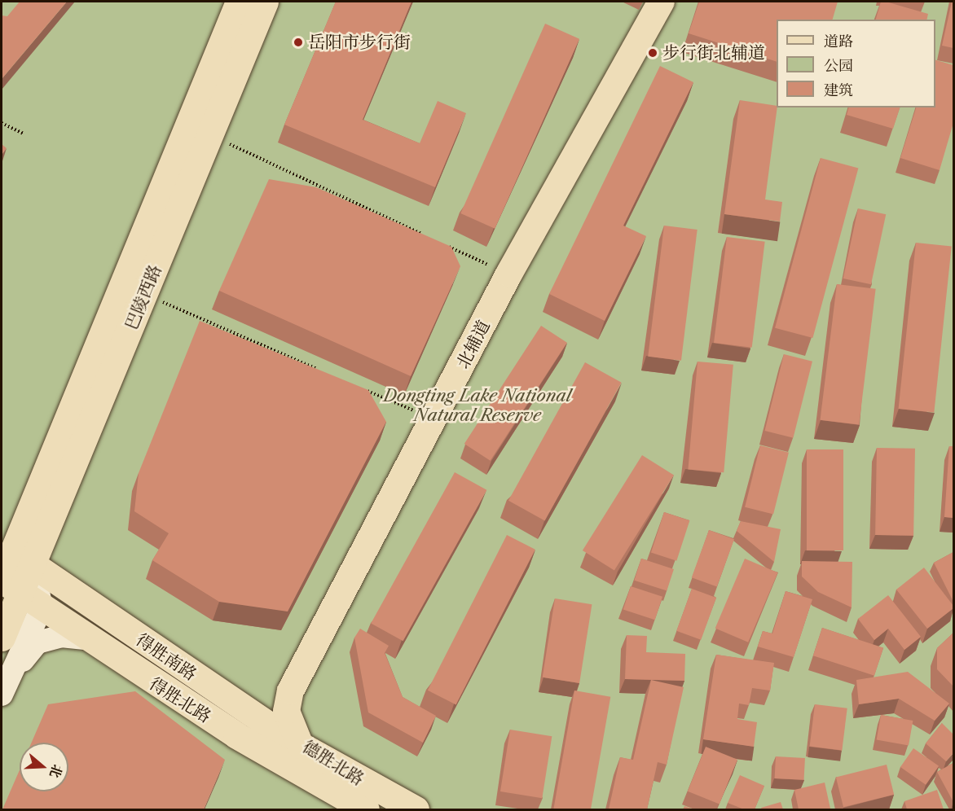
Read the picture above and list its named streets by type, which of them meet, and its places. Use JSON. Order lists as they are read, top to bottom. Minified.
{"streets":{"main road":["巴陵西路","北辅道","得胜南路","得胜北路","德胜北路"]},"crossings":[["巴陵西路","得胜南路"],["巴陵西路","得胜北路"],["北辅道","德胜北路"],["得胜南路","德胜北路"]],"parks":["Dongting Lake National Natural Reserve"],"places":["岳阳市步行街","步行街北辅道"],"legend":["道路","公园","建筑"],"north":"right"}
